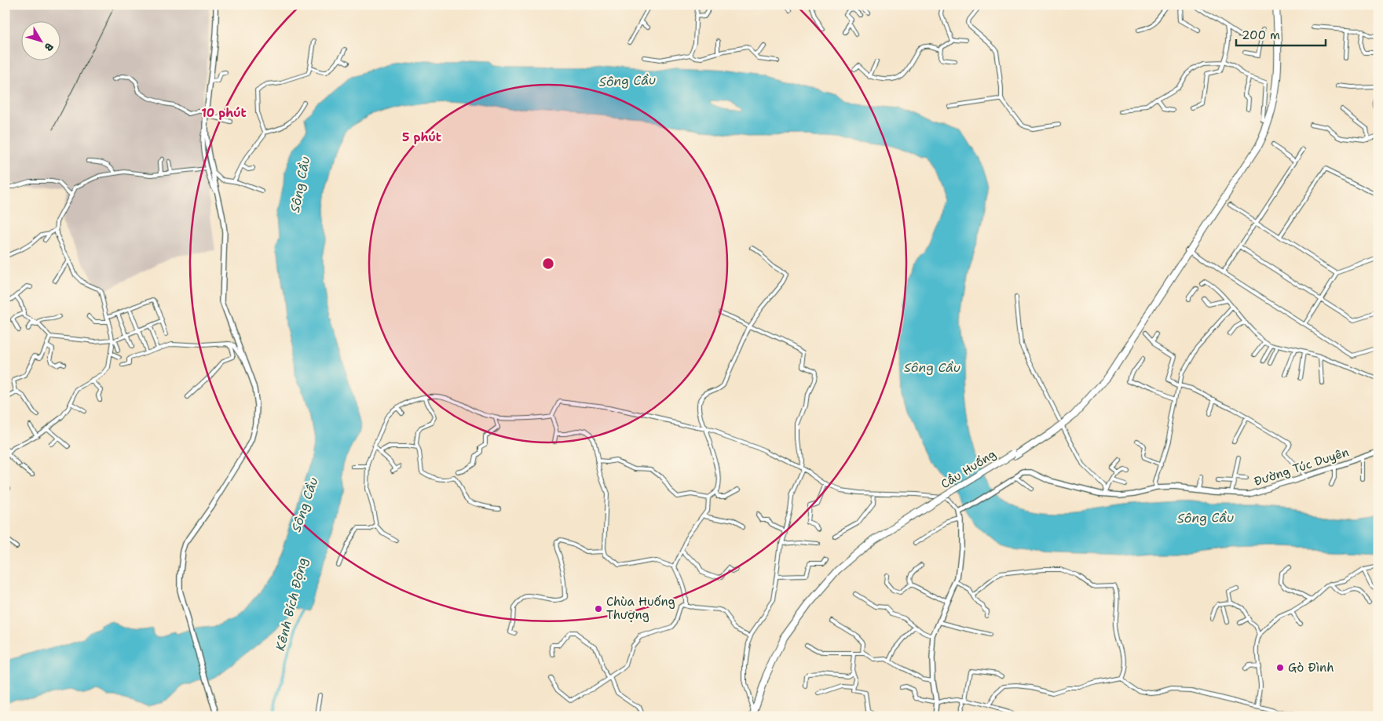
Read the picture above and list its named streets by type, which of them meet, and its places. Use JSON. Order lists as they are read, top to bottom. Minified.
{"streets":{"highway":["Cầu Huống"],"main road":["Đường Túc Duyên"]},"water":["Sông Cầu","Kênh Bích Động"],"places":["Chùa Huống Thượng","Gò Đình"],"scale_bar":"200 m","north":"bottom right","rings":["10 phút","5 phút"]}
